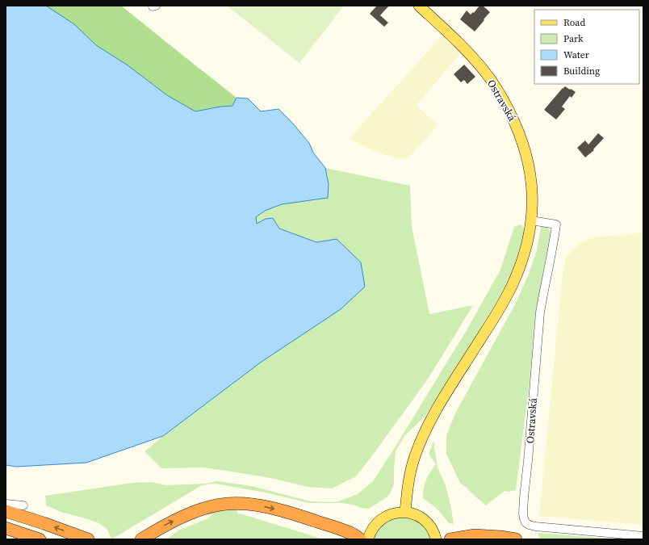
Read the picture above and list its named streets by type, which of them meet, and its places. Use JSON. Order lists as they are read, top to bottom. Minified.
{"streets":{"main road":["Ostravská"]},"legend":["Road","Park","Water","Building"]}
